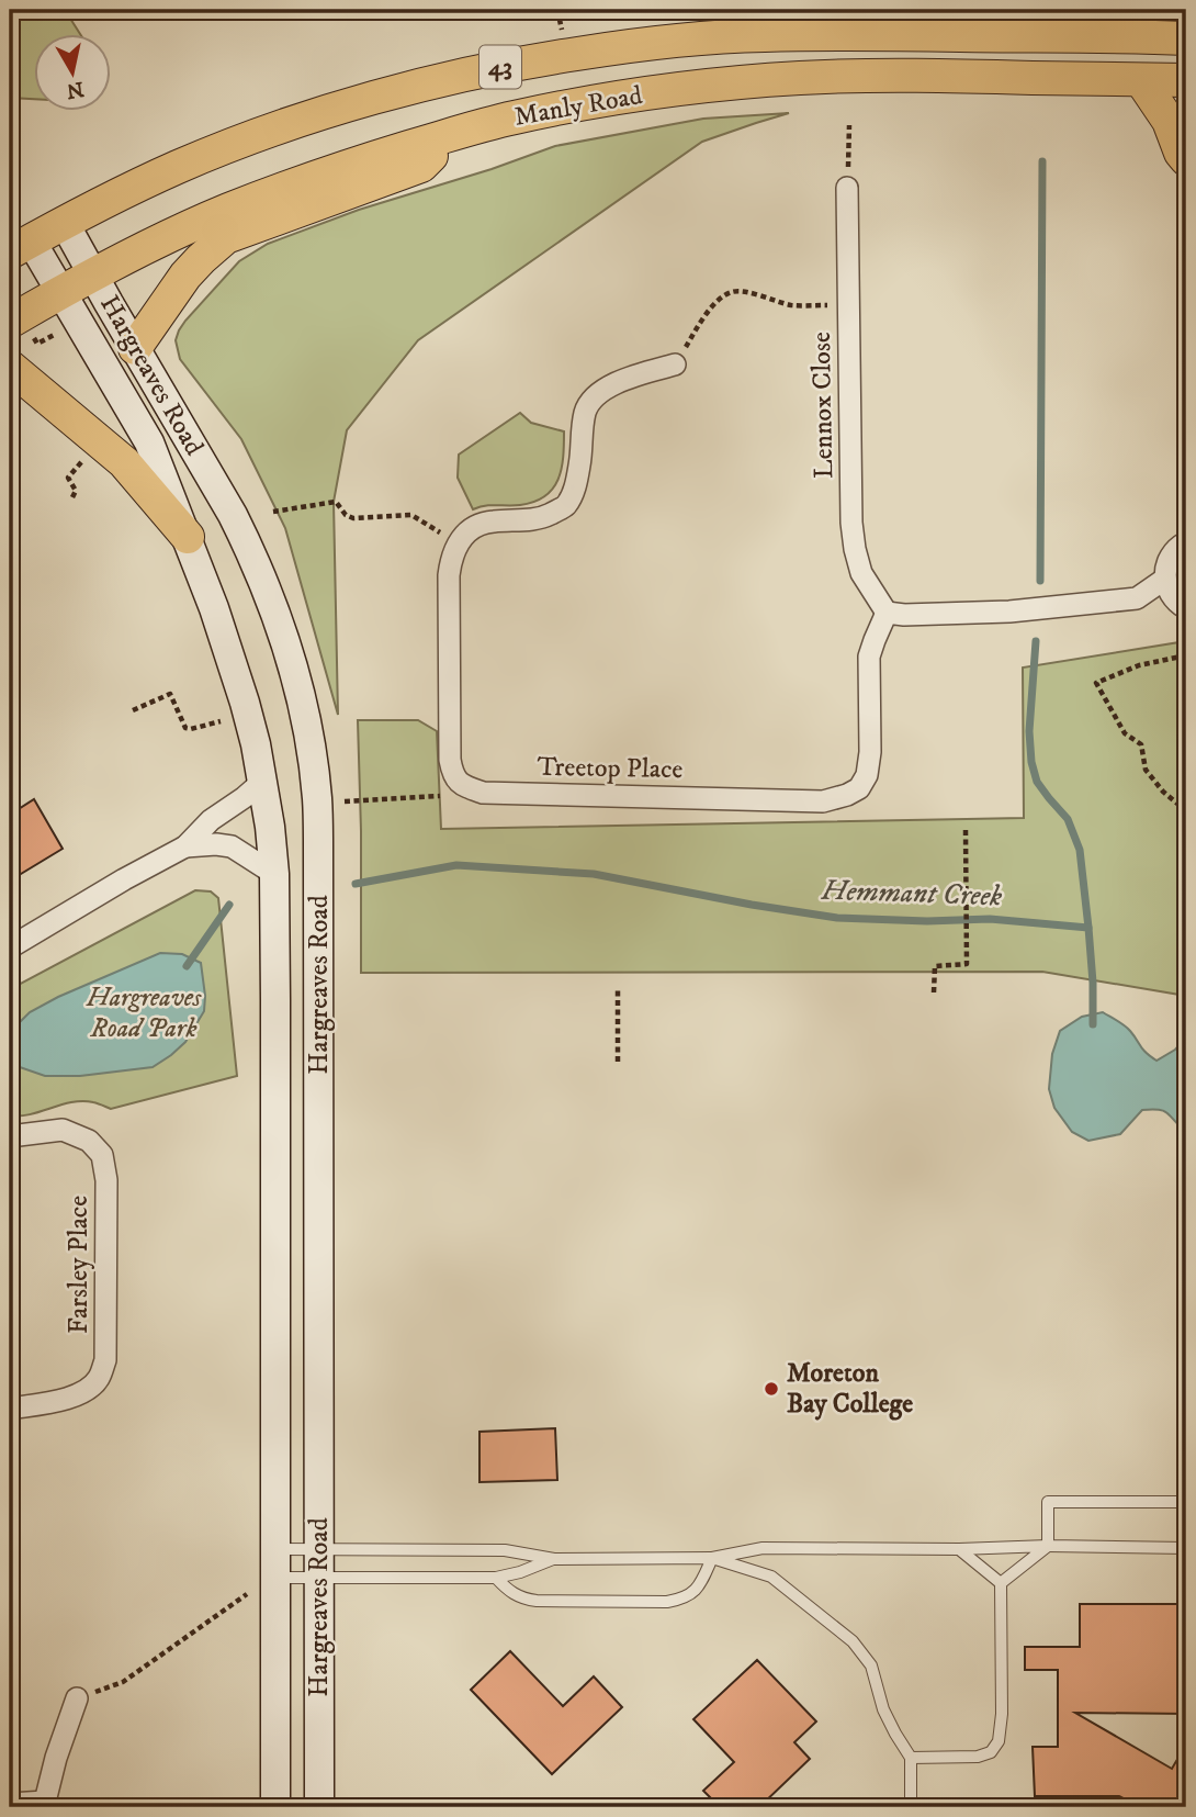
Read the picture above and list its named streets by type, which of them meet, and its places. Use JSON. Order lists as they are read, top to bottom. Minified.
{"streets":{"main road":["43","Manly Road","Hargreaves Road"],"street":["Lennox Close","Treetop Place","Farsley Place"]},"crossings":[["Manly Road","Hargreaves Road"],["Lennox Close","Treetop Place"]],"water":["Hemmant Creek"],"parks":["Hargreaves Road Park"],"places":["Moreton Bay College"],"north":"bottom"}
